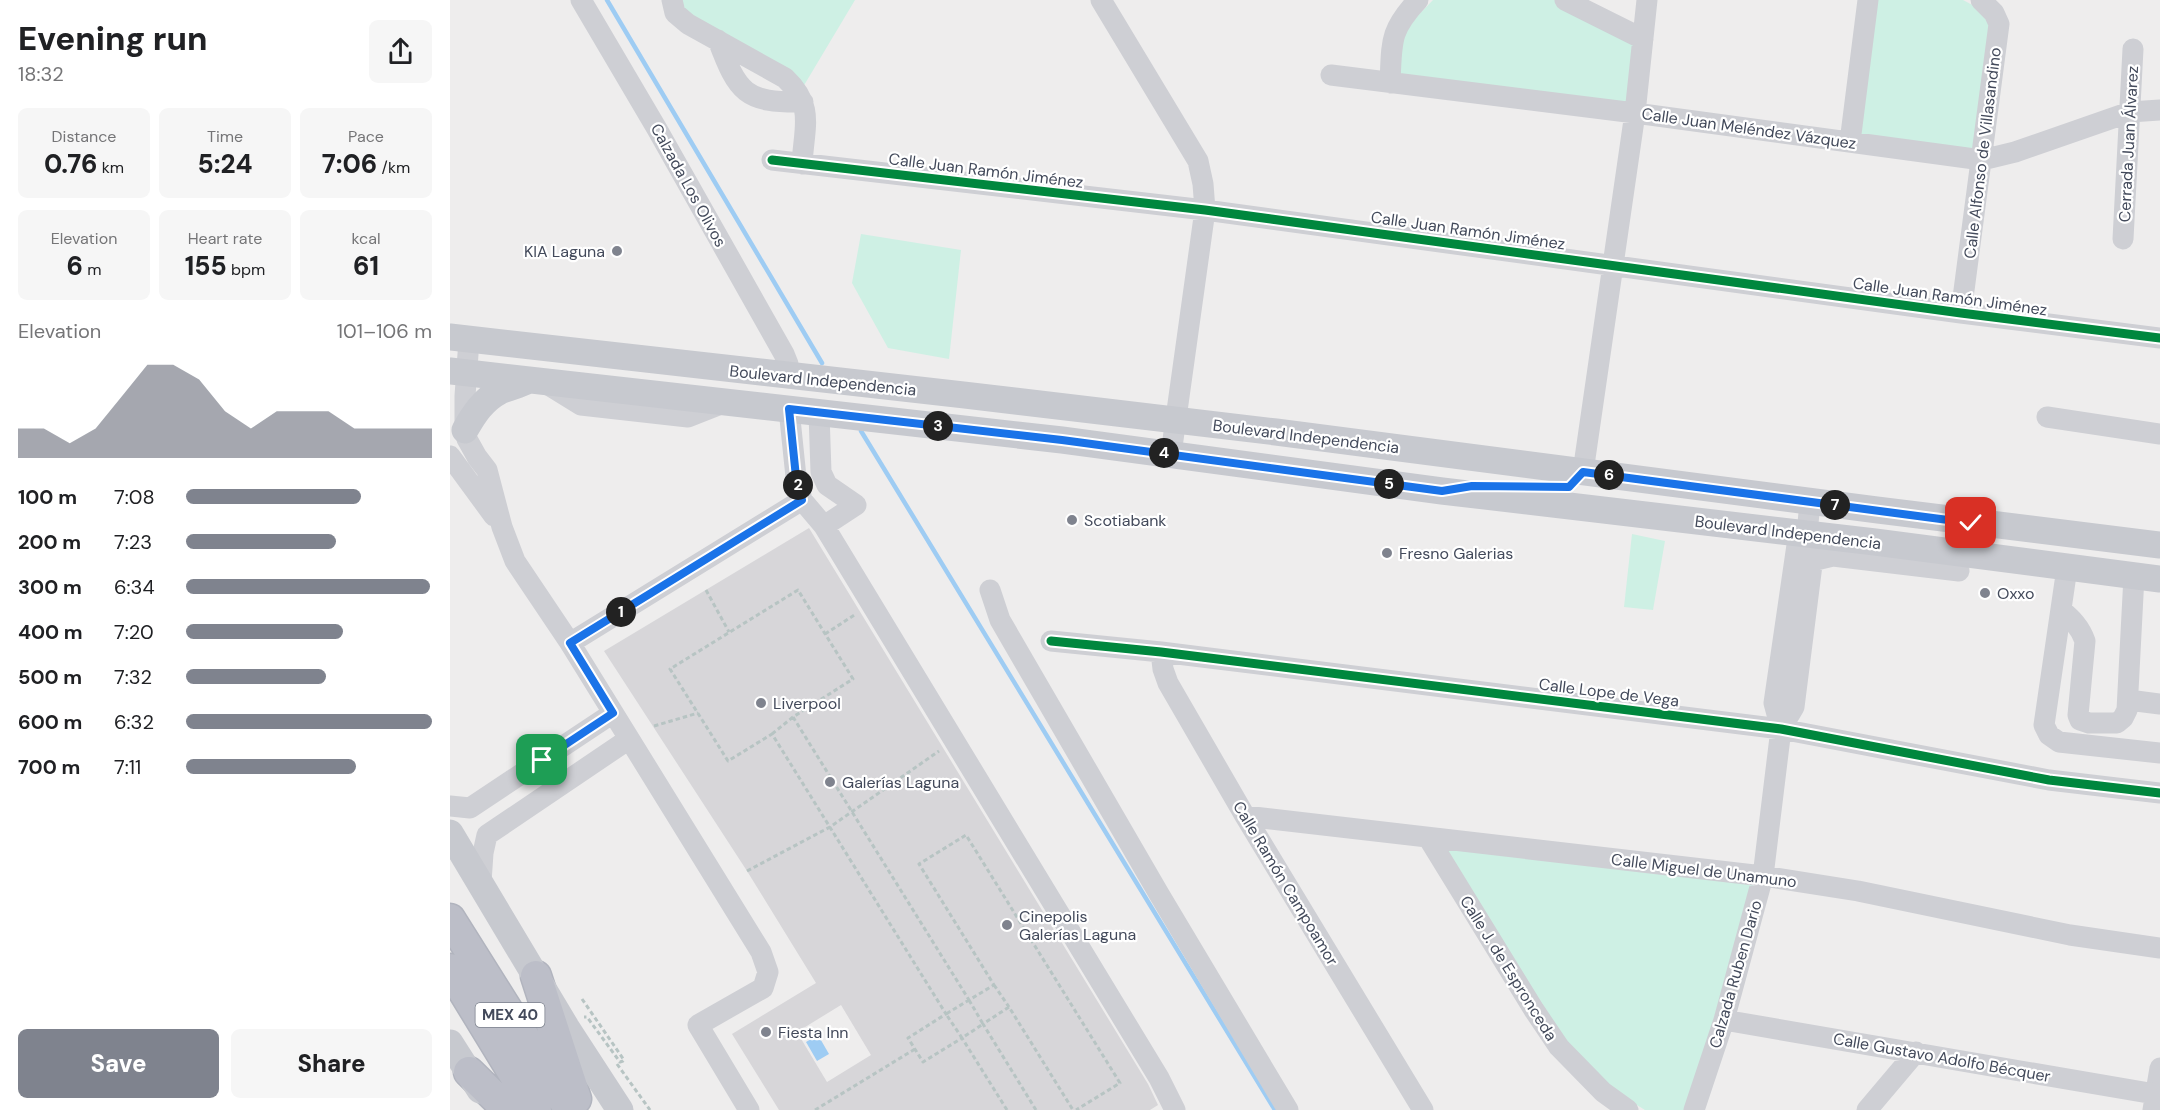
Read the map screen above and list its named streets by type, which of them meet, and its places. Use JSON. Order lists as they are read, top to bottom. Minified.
{"streets":{"highway":["MEX 40"],"main road":["Boulevard Independencia"],"street":["Calle Juan Meléndez Vázquez","Cerrada Juan Álvarez","Calle Alfonso de Villasandino","Calle Juan Ramón Jiménez","Calzada Los Olivos","Calle Lope de Vega","Calle Miguel de Unamuno","Calle Ramón Campoamor","Calle J. de Espronceda","Calzada Ruben Dario","Calle Gustavo Adolfo Bécquer"]},"crossings":[["Calle Juan Meléndez Vázquez","Cerrada Juan Álvarez"],["Calle Juan Meléndez Vázquez","Calle Alfonso de Villasandino"],["Calle Alfonso de Villasandino","Calle Juan Ramón Jiménez"],["Calzada Los Olivos","Boulevard Independencia"],["Boulevard Independencia","Calzada Ruben Dario"],["Calle Lope de Vega","Calle Ramón Campoamor"],["Calle Lope de Vega","Calzada Ruben Dario"],["Calle Miguel de Unamuno","Calle Ramón Campoamor"],["Calle Miguel de Unamuno","Calle J. de Espronceda"],["Calle Miguel de Unamuno","Calzada Ruben Dario"],["Calzada Ruben Dario","Calle Gustavo Adolfo Bécquer"]],"places":["KIA Laguna","Scotiabank","Fresno Galerias","Oxxo","Liverpool","Galerías Laguna","Cinepolis Galerías Laguna","Fiesta Inn"],"page":{"heading":["Evening run","18:32"],"stats":[["Distance","0.76 km"],["Time","5:24"],["Pace","7:06 /km"],["Elevation","6 m"],["Heart rate","155 bpm"],["kcal","61"]],"chart":["Elevation","101–106 m"],"pins":["3","4","6","5","2","7","1"],"list":[{"name":"100 m","note":"7:08"},{"name":"200 m","note":"7:23"},{"name":"300 m","note":"6:34"},{"name":"400 m","note":"7:20"},{"name":"500 m","note":"7:32"},{"name":"600 m","note":"6:32"},{"name":"700 m","note":"7:11"}],"buttons":["Save","Share"]}}
